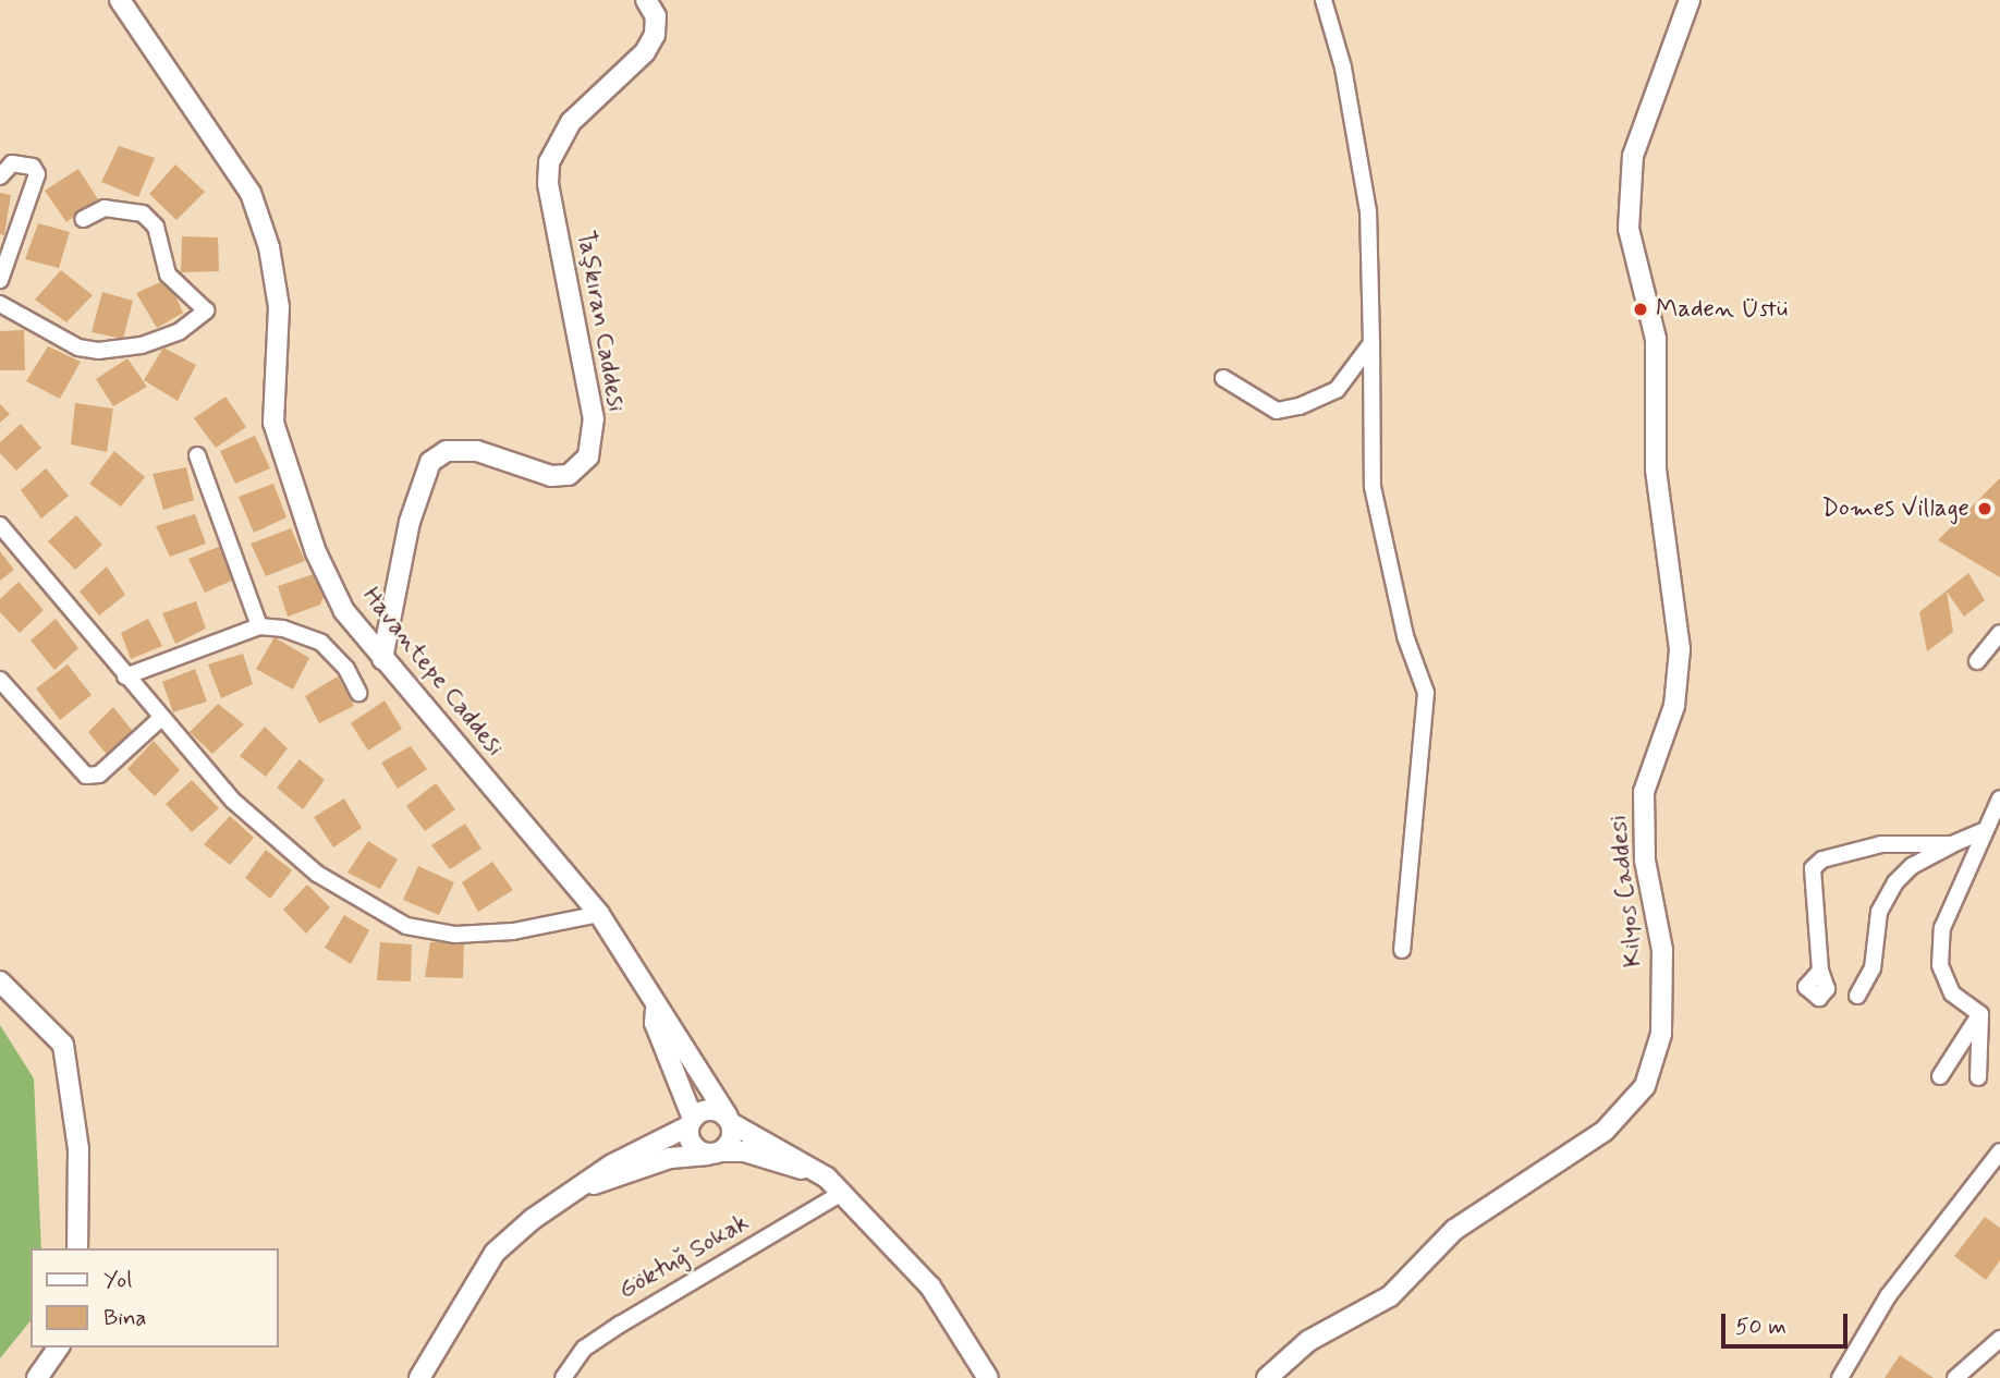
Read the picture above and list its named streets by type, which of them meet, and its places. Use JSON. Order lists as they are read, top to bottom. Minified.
{"streets":{"street":["Taşkıran Caddesi","Havantepe Caddesi","Kilyos Caddesi","Göktuğ Sokak"]},"crossings":[["Taşkıran Caddesi","Havantepe Caddesi"]],"places":["Maden Üstü","Domes Village"],"legend":["Yol","Bina"],"scale_bar":"50 m"}
